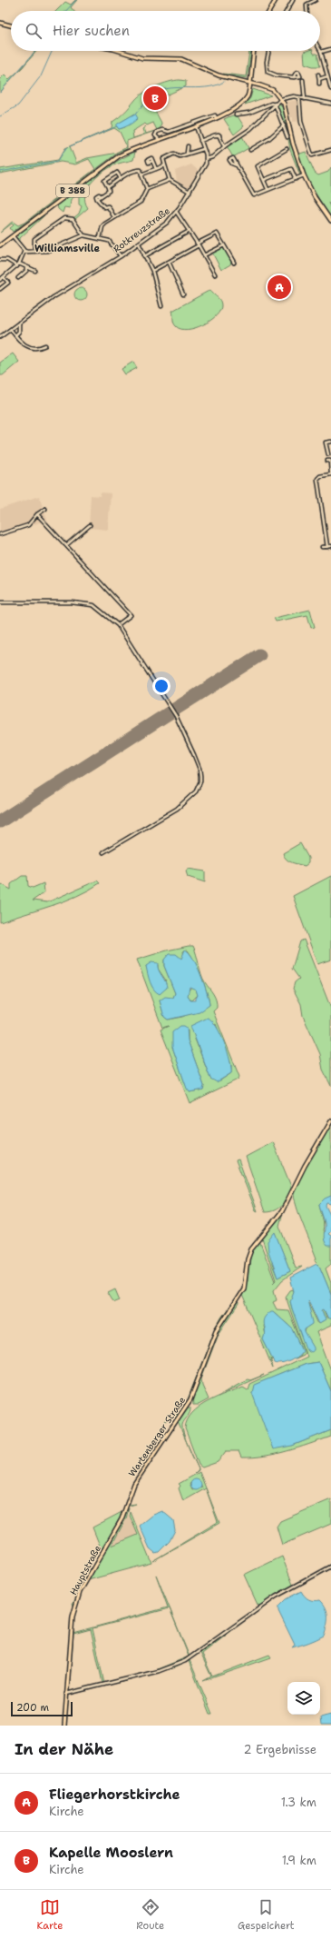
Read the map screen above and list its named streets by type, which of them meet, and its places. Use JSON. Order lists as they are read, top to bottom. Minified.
{"streets":{"main road":["B 388","Wartenberger Straße","Hauptstraße"],"street":["Rotkreuzstraße"]},"crossings":[["Wartenberger Straße","Hauptstraße"]],"districts":["Williamsville"],"scale_bar":"200 m","page":{"search":"Hier suchen","pins":["B","A"],"scale":"200 m","heading":["In der Nähe","2 Ergebnisse"],"list":[{"mark":"A","name":"Fliegerhorstkirche","note":"Kirche","value":"1.3 km"},{"mark":"B","name":"Kapelle Mooslern","note":"Kirche","value":"1.9 km"}],"nav":["Karte","Route","Gespeichert"]}}
